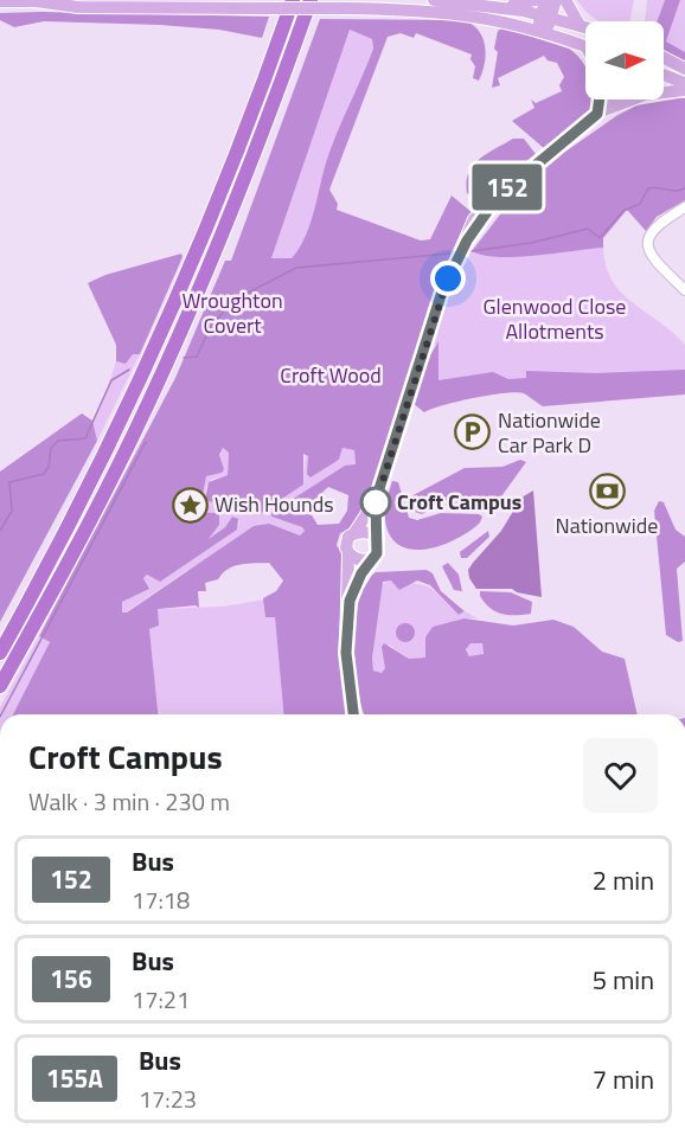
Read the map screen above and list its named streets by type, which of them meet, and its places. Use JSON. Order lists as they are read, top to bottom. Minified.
{"parks":["Wroughton Covert","Glenwood Close Allotments","Croft Wood"],"places":{"parking":["Nationwide Car Park D"],"bank":["Nationwide"],"other":["Croft Campus"],"place":["Wish Hounds"]},"lines":["bus line 152"],"north":"right","page":{"on_map":"152","heading":["Croft Campus","Walk · 3 min · 230 m"],"list":[{"mark":"152","name":"Bus","note":"17:18","value":"2 min"},{"mark":"156","name":"Bus","note":"17:21","value":"5 min"},{"mark":"155A","name":"Bus","note":"17:23","value":"7 min"}]}}
